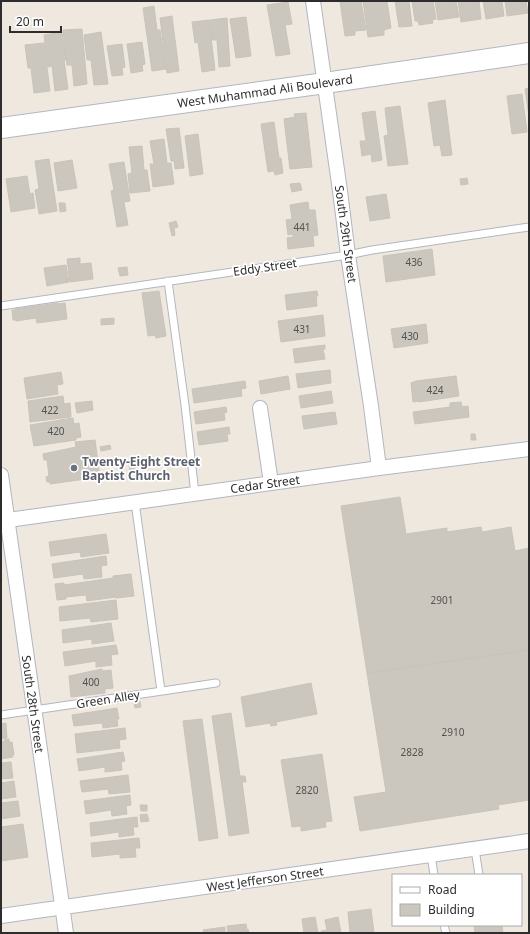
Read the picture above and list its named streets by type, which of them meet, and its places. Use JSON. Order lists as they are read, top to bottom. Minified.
{"streets":{"main road":["West Muhammad Ali Boulevard"],"street":["South 29th Street","Cedar Street","South 28th Street","West Jefferson Street"],"lane":["Eddy Street","Green Alley"]},"crossings":[["West Muhammad Ali Boulevard","South 29th Street"],["South 29th Street","Eddy Street"],["South 29th Street","Cedar Street"],["Cedar Street","South 28th Street"],["Green Alley","South 28th Street"],["South 28th Street","West Jefferson Street"]],"places":["Twenty-Eight Street Baptist Church"],"house_numbers":["441","436","431","430","424","422","420","2901","400","2910","2828","2820"],"legend":["Road","Building"],"scale_bar":"20 m"}
